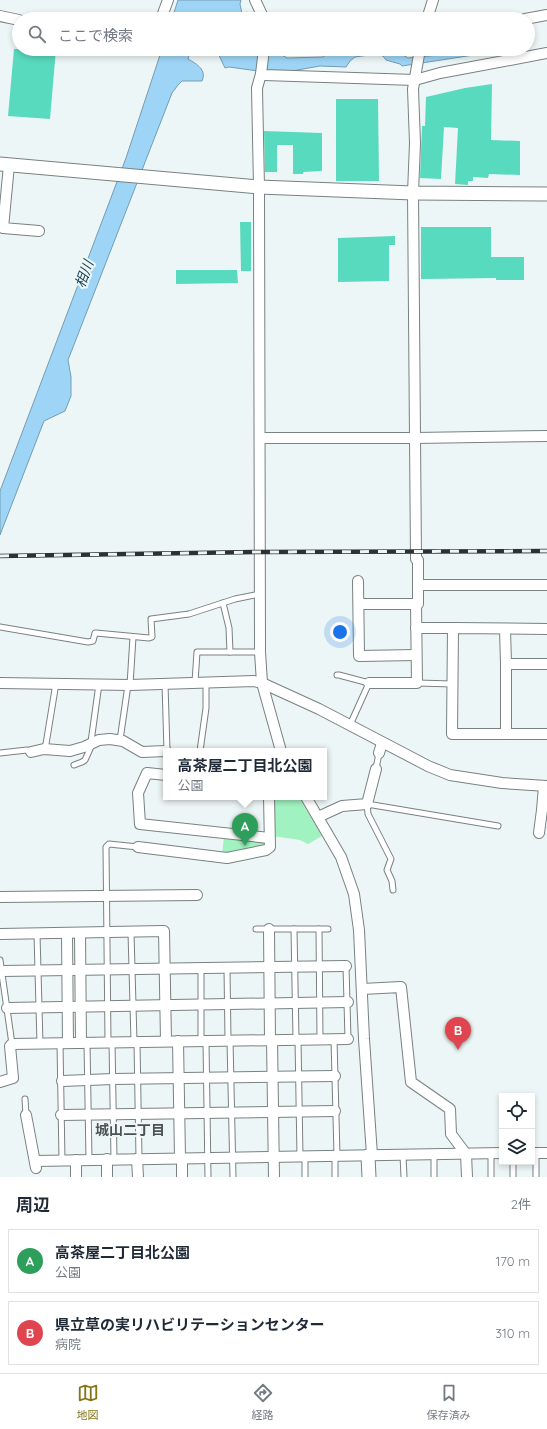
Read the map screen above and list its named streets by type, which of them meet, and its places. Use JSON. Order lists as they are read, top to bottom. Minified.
{"districts":["城山二丁目"],"water":["相川"],"page":{"search":"ここで検索","popup":["高茶屋二丁目北公園","公園"],"pins":["A","B"],"heading":["周辺","2件"],"list":[{"mark":"A","name":"高茶屋二丁目北公園","note":"公園","value":"170 m"},{"mark":"B","name":"県立草の実リハビリテーションセンター","note":"病院","value":"310 m"}],"nav":["地図","経路","保存済み"]}}
